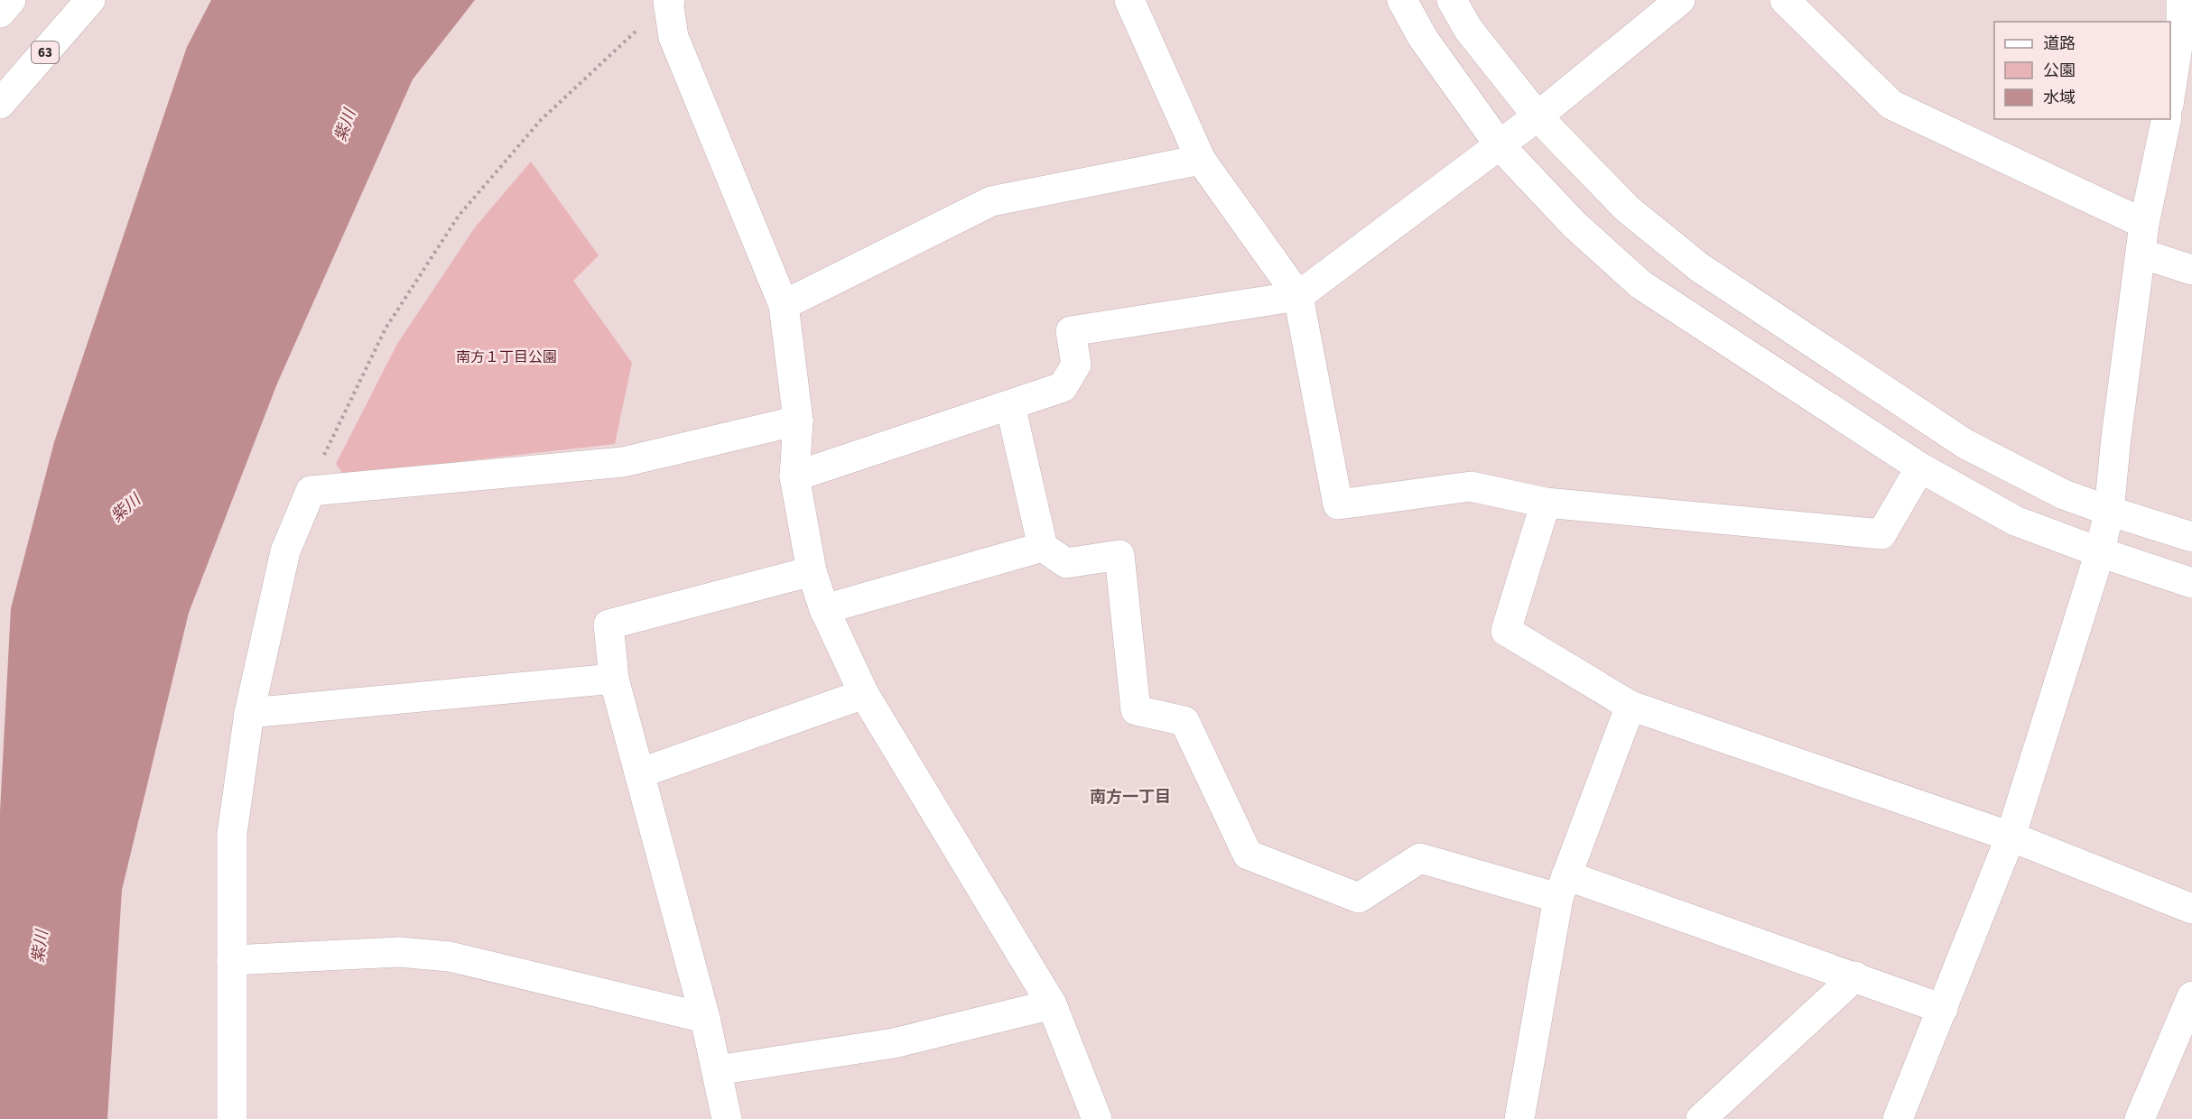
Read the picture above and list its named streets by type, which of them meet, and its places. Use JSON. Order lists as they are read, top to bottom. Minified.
{"streets":{"street":["63"]},"districts":["南方一丁目"],"water":["紫川"],"parks":["南方１丁目公園"],"legend":["道路","公園","水域"]}
